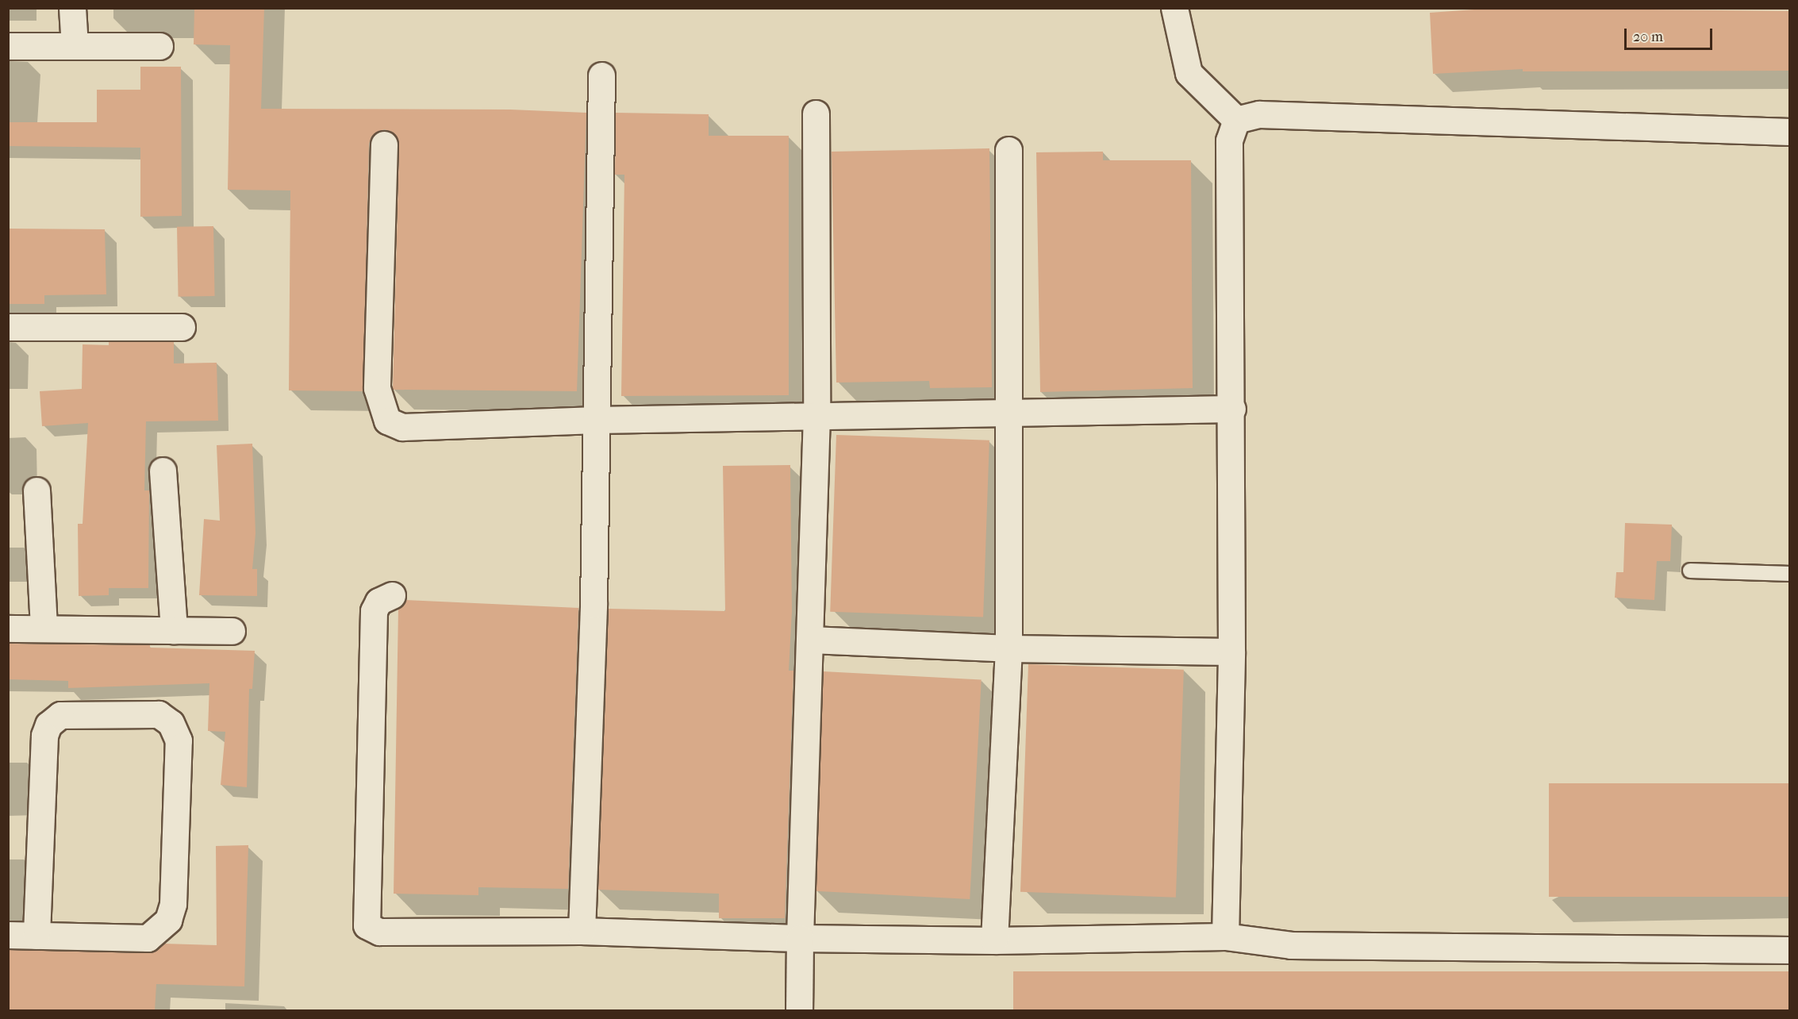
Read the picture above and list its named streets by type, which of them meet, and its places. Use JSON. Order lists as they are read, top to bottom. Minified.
{"scale_bar":"20 m"}
